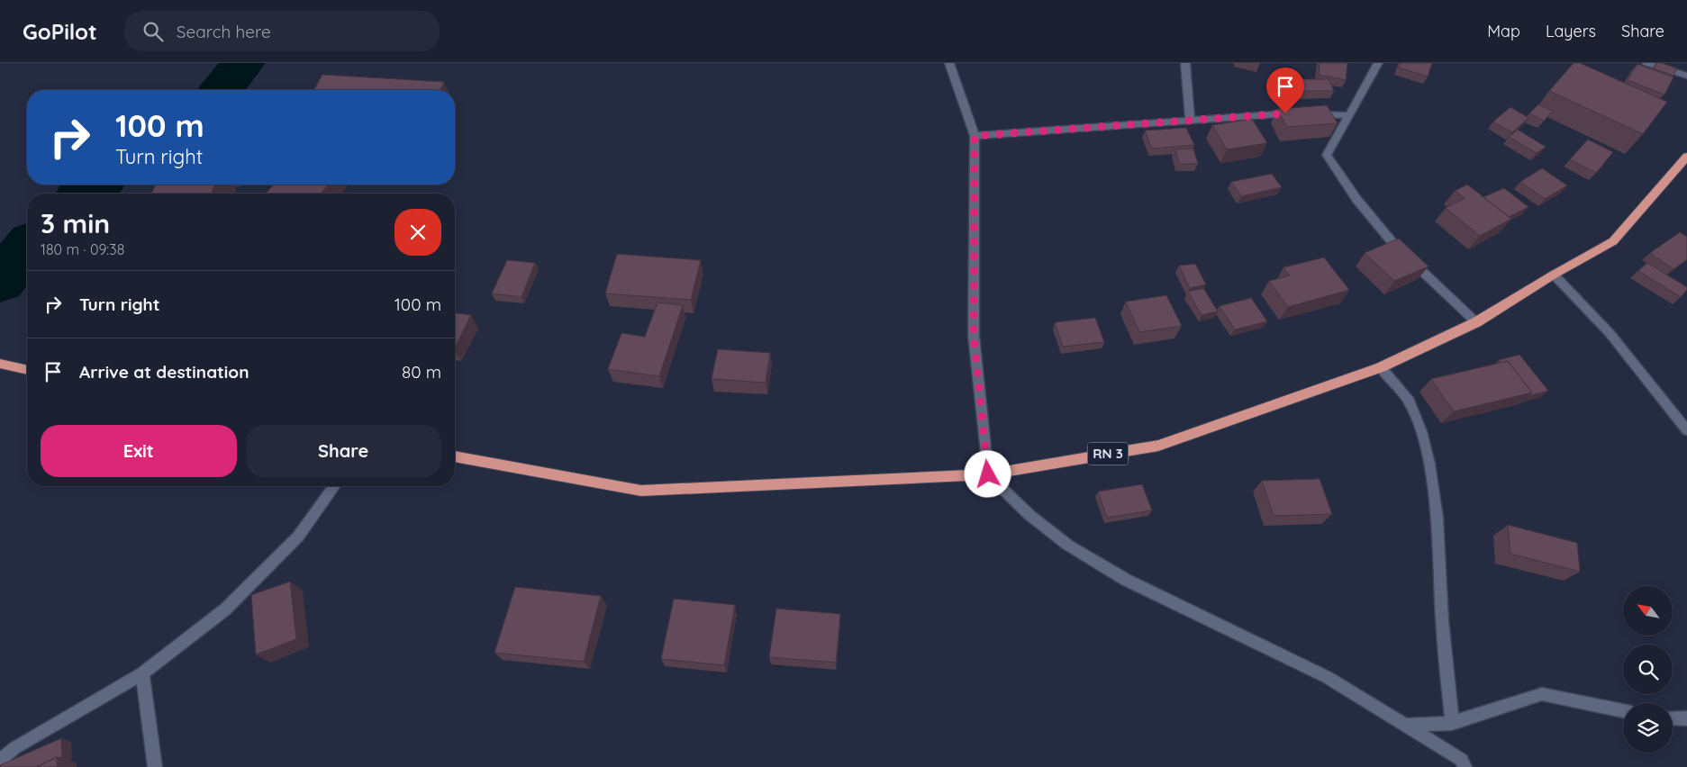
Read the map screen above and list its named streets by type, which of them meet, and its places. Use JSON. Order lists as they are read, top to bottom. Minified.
{"streets":{"highway":["RN 3"]},"north":"top left","page":{"header":"GoPilot","search":"Search here","nav":["Map","Layers","Share"],"turn":["100 m","Turn right"],"heading":["3 min","180 m · 09:38"],"list":[{"name":"Turn right","value":"100 m"},{"name":"Arrive at destination","value":"80 m"}],"buttons":["Exit","Share"]}}
